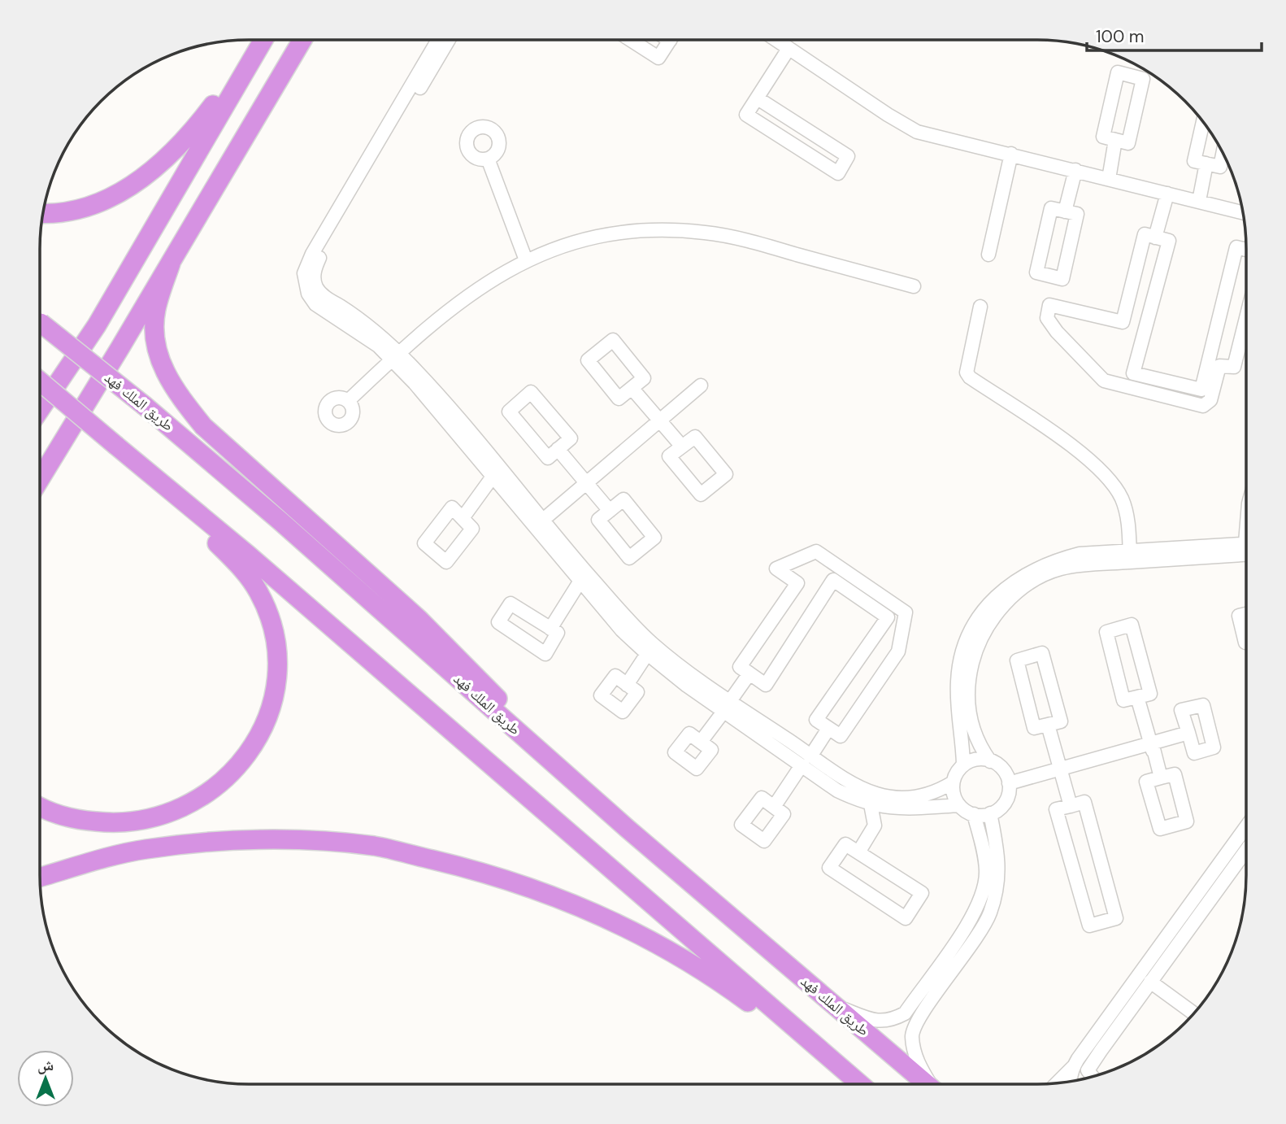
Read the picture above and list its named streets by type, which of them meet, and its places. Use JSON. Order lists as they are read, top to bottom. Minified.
{"streets":{"highway":["طريق الملك فهد"]},"scale_bar":"100 m","north":"top"}
